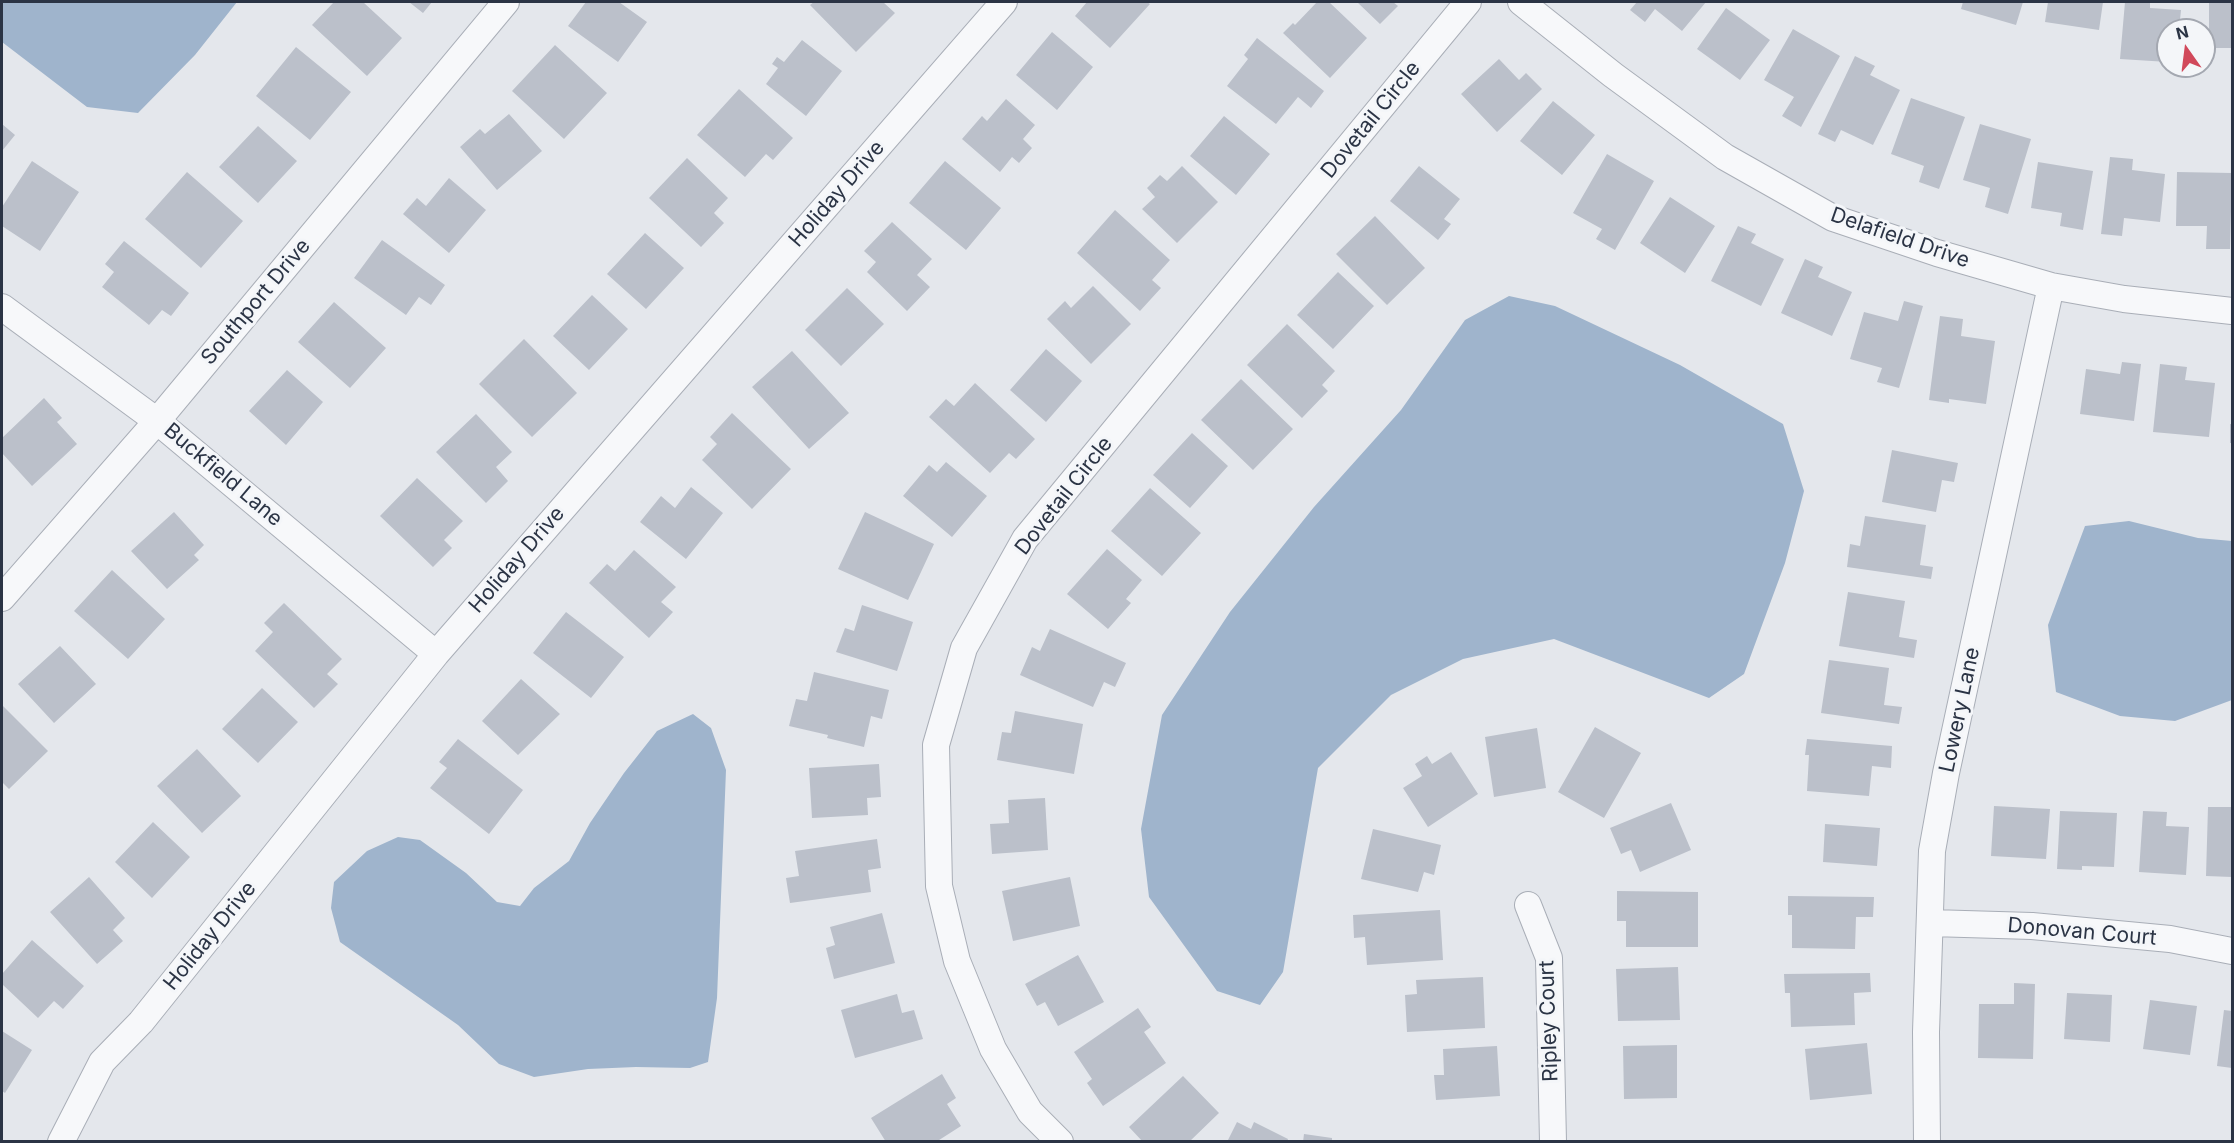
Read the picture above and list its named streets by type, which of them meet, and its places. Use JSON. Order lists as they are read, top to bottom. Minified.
{"streets":{"street":["Dovetail Circle","Holiday Drive","Delafield Drive","Southport Drive","Buckfield Lane","Lowery Lane","Donovan Court","Ripley Court"]},"crossings":[["Holiday Drive","Buckfield Lane"],["Delafield Drive","Lowery Lane"],["Southport Drive","Buckfield Lane"],["Lowery Lane","Donovan Court"]],"north":"top"}
